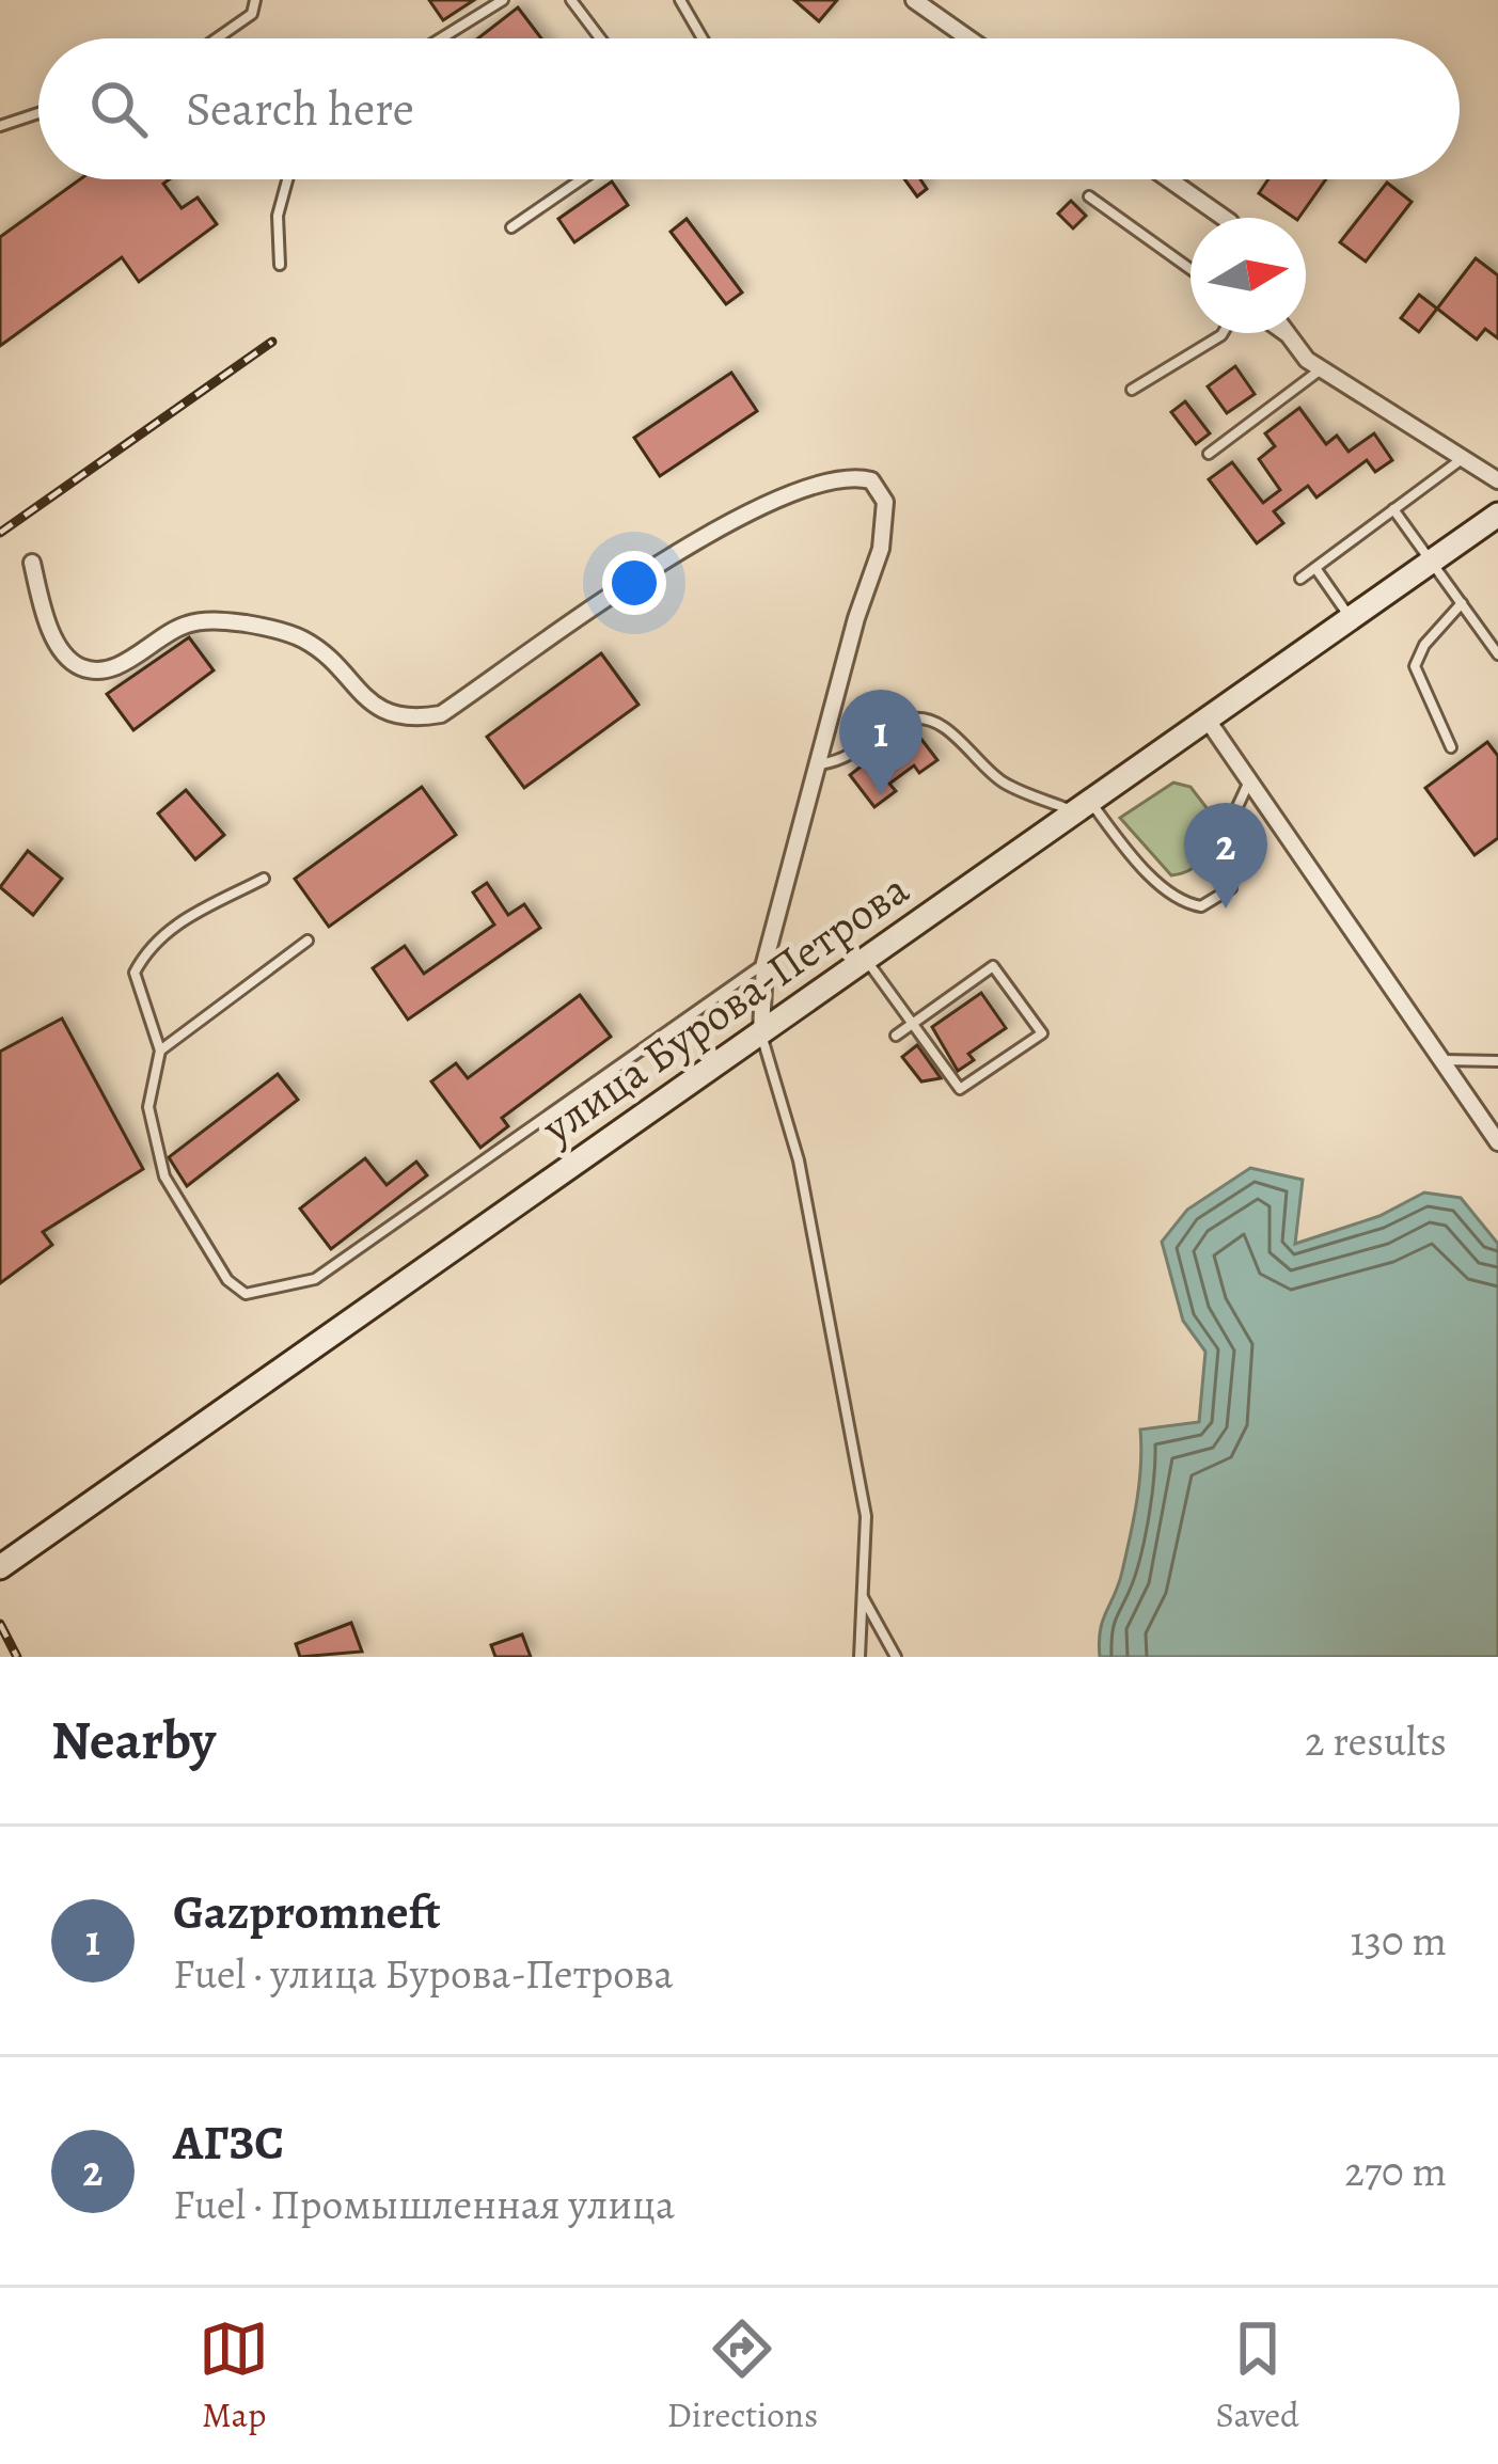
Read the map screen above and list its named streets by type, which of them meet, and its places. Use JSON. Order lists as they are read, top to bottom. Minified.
{"streets":{"main road":["улица Бурова-Петрова"]},"north":"right","page":{"search":"Search here","pins":["1","2"],"heading":["Nearby","2 results"],"list":[{"mark":"1","name":"Gazpromneft","note":"Fuel · улица Бурова-Петрова","value":"130 m"},{"mark":"2","name":"АГЗС","note":"Fuel · Промышленная улица","value":"270 m"}],"nav":["Map","Directions","Saved"]}}
